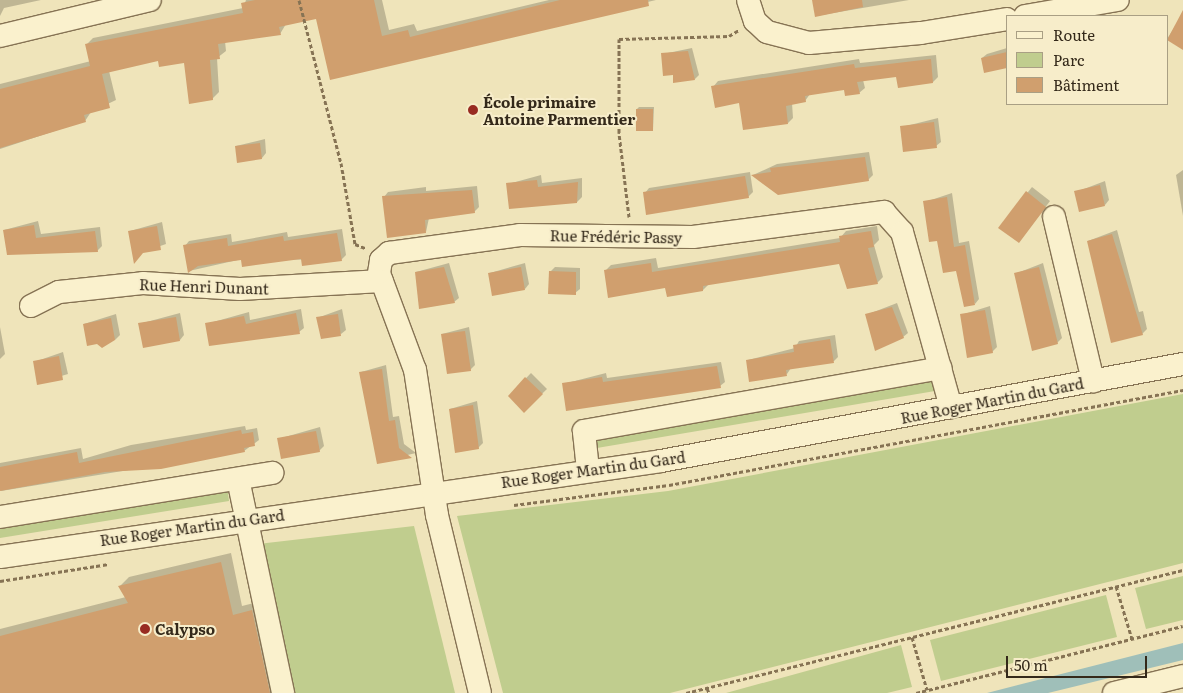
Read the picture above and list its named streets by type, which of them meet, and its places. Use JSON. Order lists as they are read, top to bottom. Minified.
{"streets":{"street":["Rue Frédéric Passy","Rue Henri Dunant","Rue Roger Martin du Gard"]},"crossings":[["Rue Frédéric Passy","Rue Roger Martin du Gard"]],"places":["École primaire Antoine Parmentier","Calypso"],"legend":["Route","Parc","Bâtiment"],"scale_bar":"50 m"}
